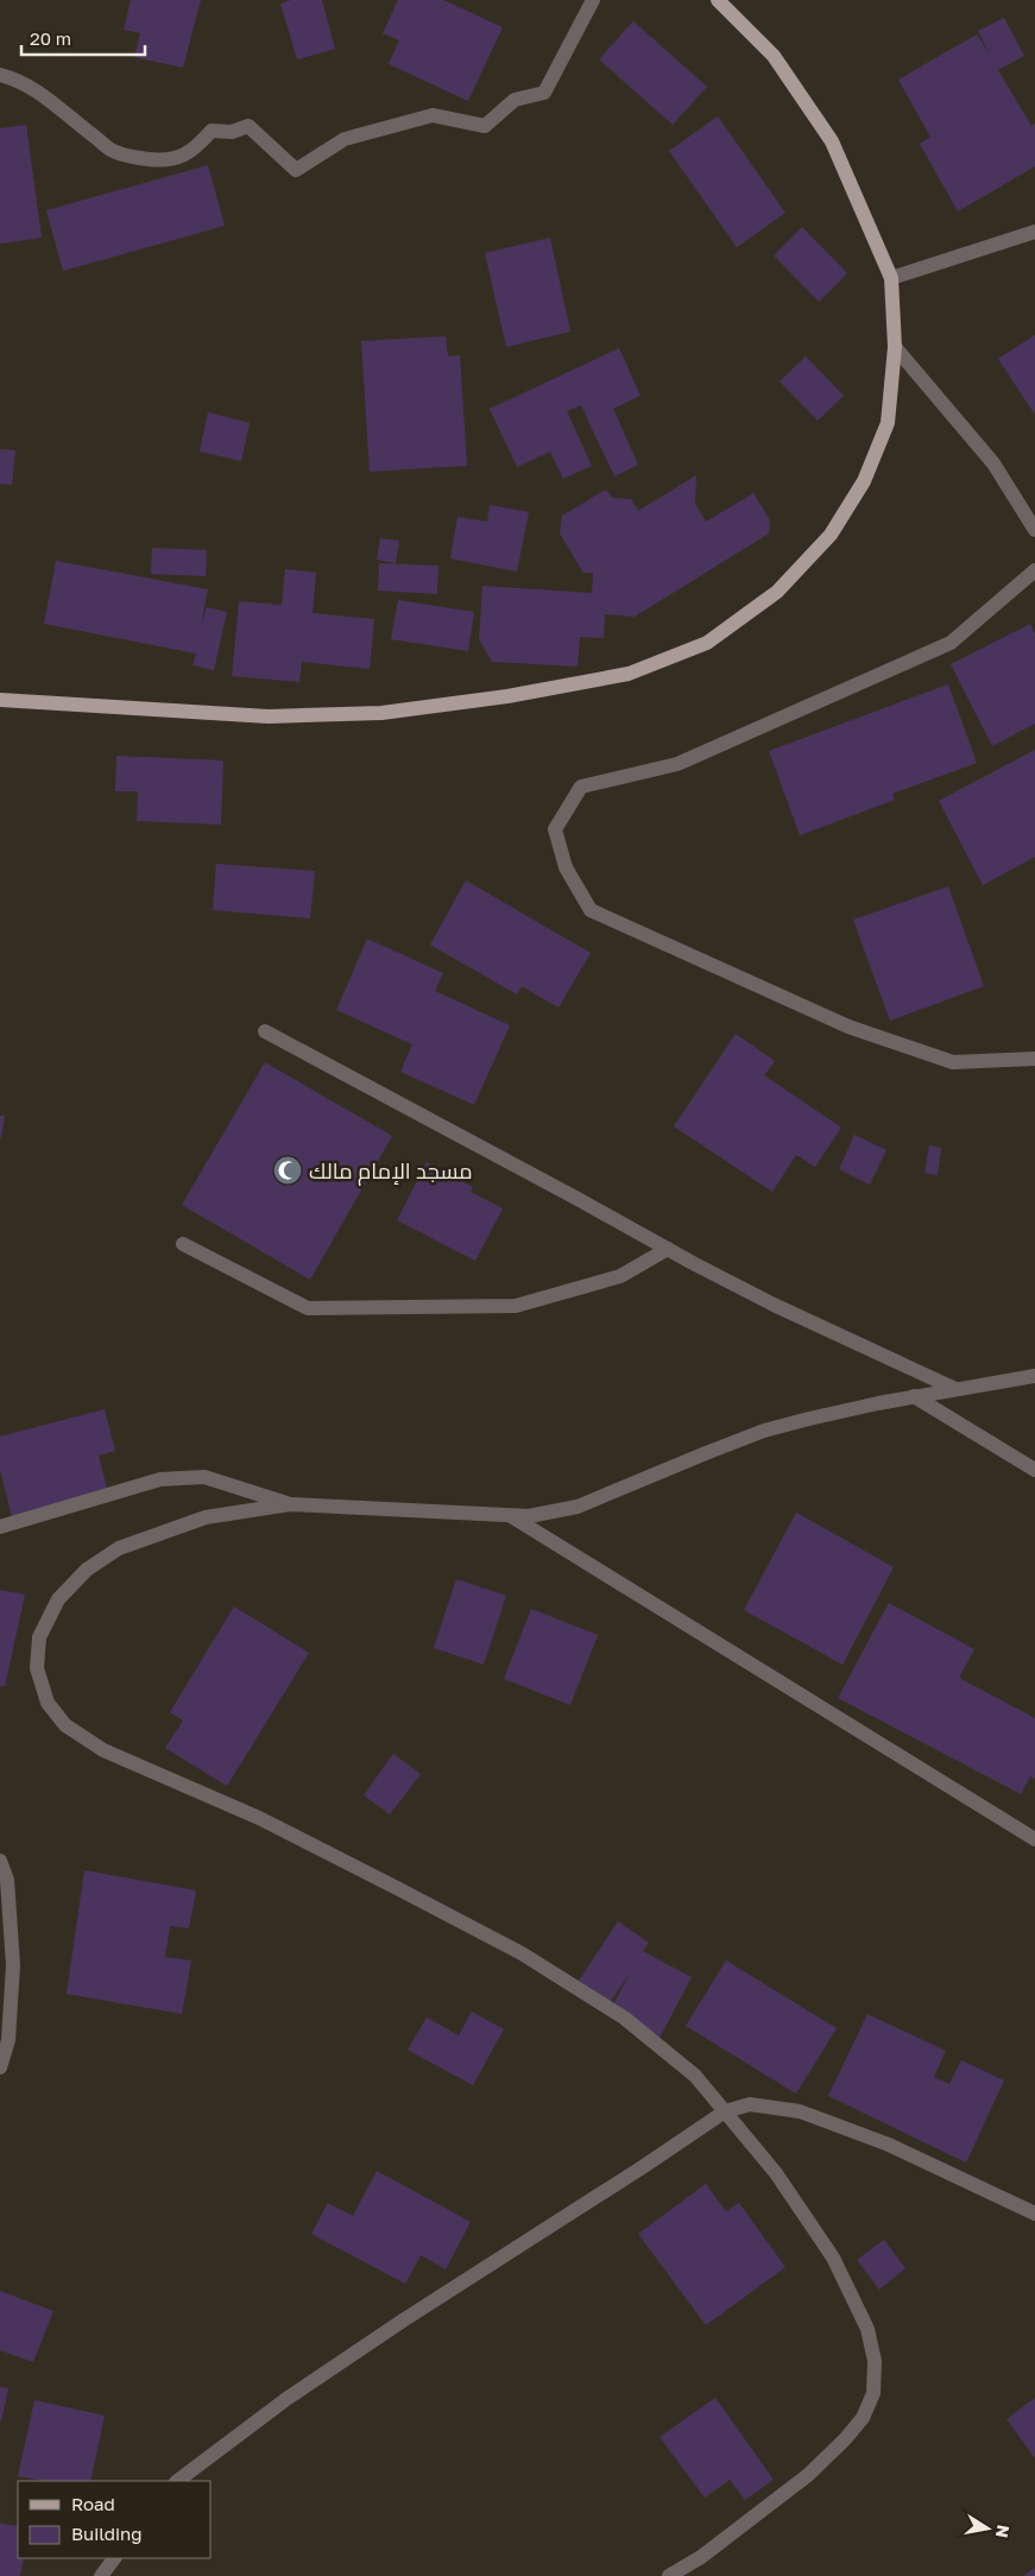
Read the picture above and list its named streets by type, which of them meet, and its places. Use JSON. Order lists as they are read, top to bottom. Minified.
{"places":{"mosque":["مسجد الإمام مالك"]},"legend":["Road","Building"],"scale_bar":"20 m","north":"right"}
